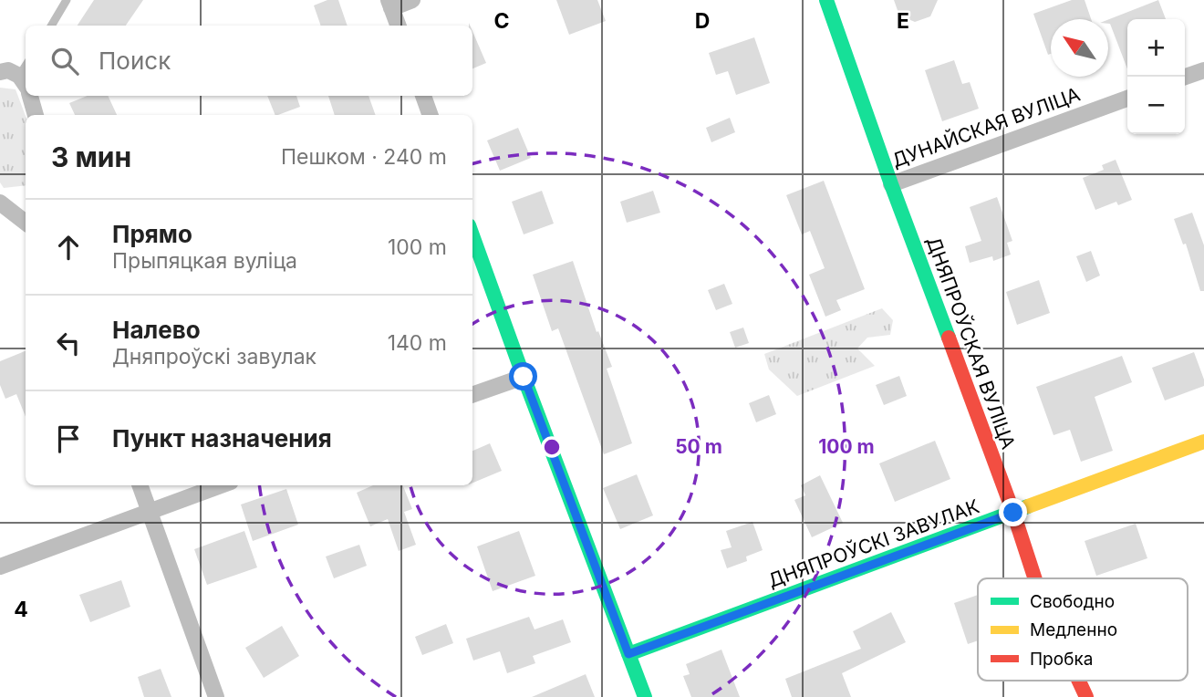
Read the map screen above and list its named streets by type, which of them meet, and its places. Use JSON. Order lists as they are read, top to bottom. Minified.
{"streets":{"street":["ДУНАЙСКАЯ ВУЛІЦА","ДНЯПРОЎСКАЯ ВУЛІЦА","ДНЯПРОЎСКІ ЗАВУЛАК"]},"crossings":[["ДУНАЙСКАЯ ВУЛІЦА","ДНЯПРОЎСКАЯ ВУЛІЦА"],["ДНЯПРОЎСКАЯ ВУЛІЦА","ДНЯПРОЎСКІ ЗАВУЛАК"]],"legend":["Свободно","Медленно","Пробка"],"north":"top left","page":{"map_buttons":["+","−"],"search":"Поиск","heading":["3 мин","Пешком · 240 m"],"list":[["Прямо","Прыпяцкая вуліца","100 m"],["Налево","Дняпроўскі завулак","140 m"],"Пункт назначения"]},"grid":{"columns":["C","D","E"],"rows":["4"]},"rings":["50 m","100 m"]}
